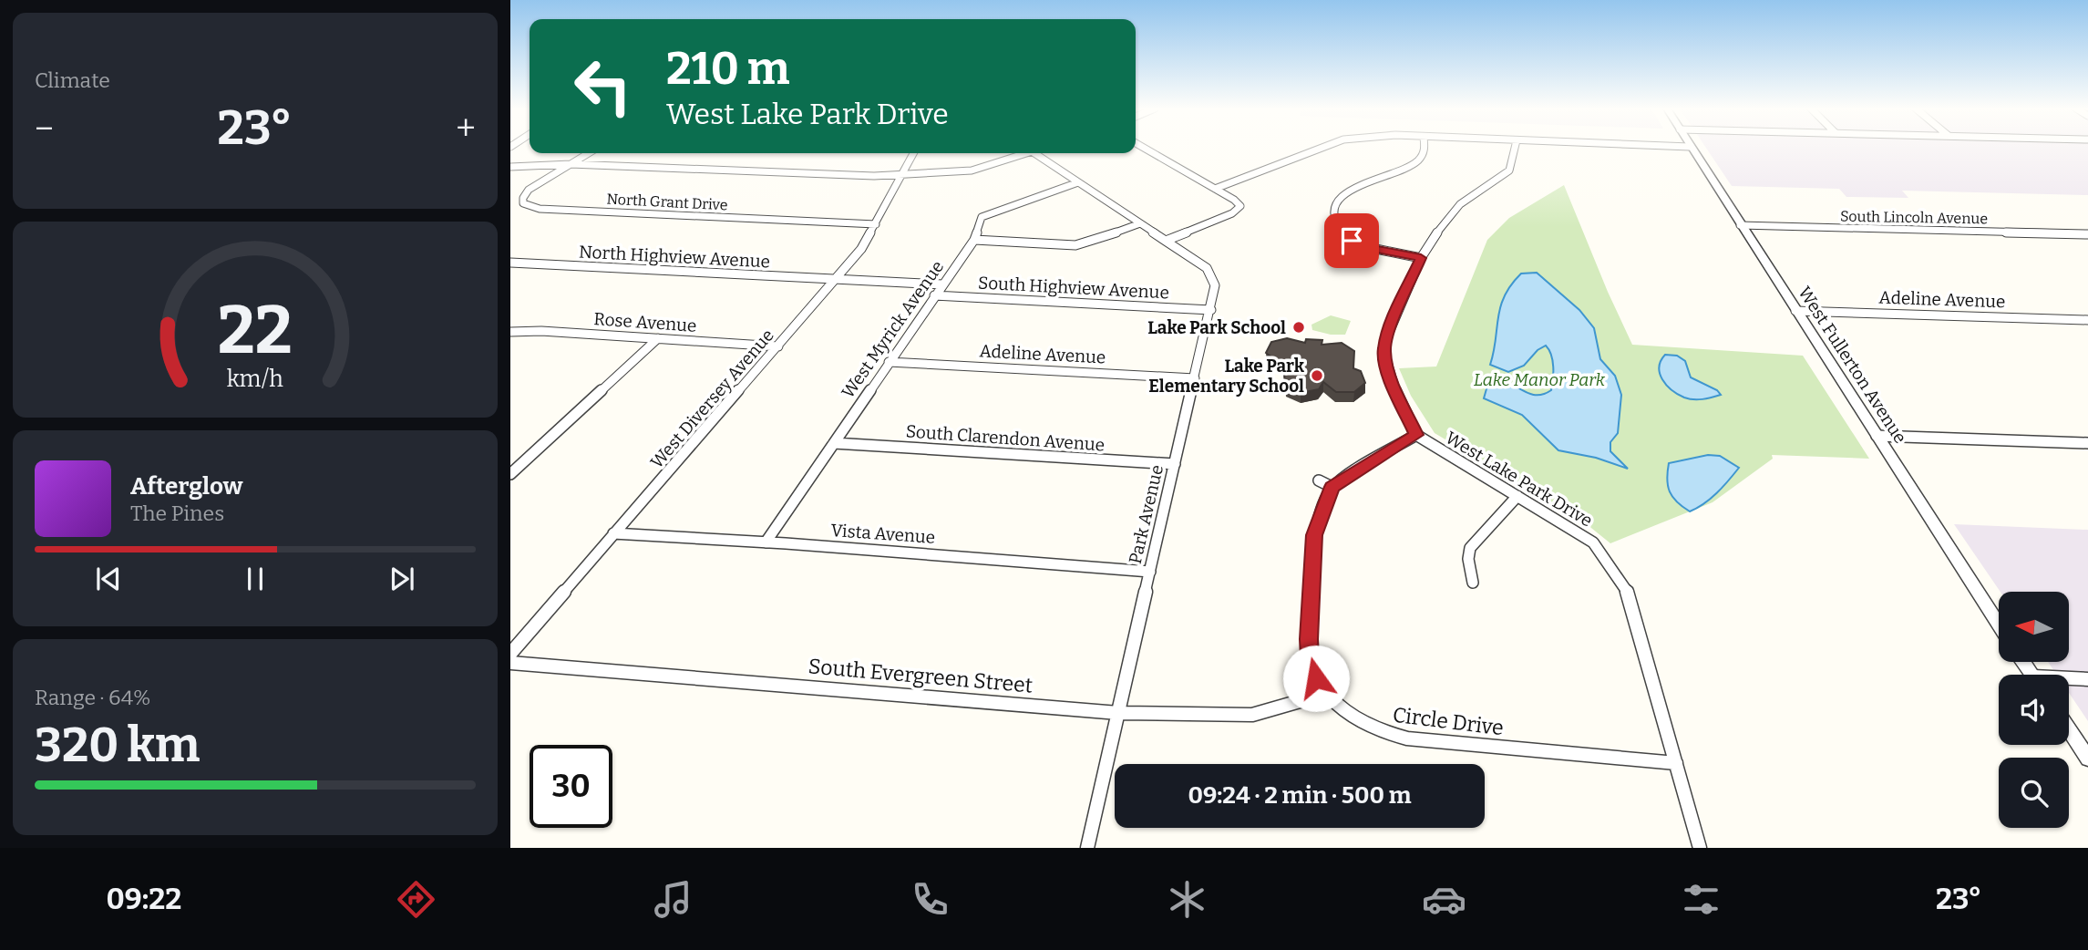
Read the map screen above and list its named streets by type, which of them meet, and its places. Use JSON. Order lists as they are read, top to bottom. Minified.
{"streets":{"street":["North Grant Drive","South Lincoln Avenue","North Highview Avenue","South Highview Avenue","Adeline Avenue","Rose Avenue","West Myrick Avenue","West Fullerton Avenue","West Diversey Avenue","South Clarendon Avenue","West Lake Park Drive","Park Avenue","Vista Avenue","South Evergreen Street","Circle Drive"]},"crossings":[["North Grant Drive","West Diversey Avenue"],["South Lincoln Avenue","West Fullerton Avenue"],["North Highview Avenue","West Diversey Avenue"],["South Highview Avenue","West Myrick Avenue"],["South Highview Avenue","Park Avenue"],["Adeline Avenue","West Myrick Avenue"],["Adeline Avenue","West Fullerton Avenue"],["Adeline Avenue","Park Avenue"],["Rose Avenue","West Diversey Avenue"],["West Myrick Avenue","South Clarendon Avenue"],["West Myrick Avenue","Park Avenue"],["West Myrick Avenue","Vista Avenue"],["West Diversey Avenue","Vista Avenue"],["South Clarendon Avenue","Park Avenue"],["West Lake Park Drive","Circle Drive"],["Park Avenue","Vista Avenue"],["Park Avenue","South Evergreen Street"],["South Evergreen Street","Circle Drive"]],"parks":["Lake Manor Park"],"places":["Lake Park School","Lake Park Elementary School"],"north":"left","page":{"tile":["Climate",["Range · 64%","320 km"]],"turn":["210 m","West Lake Park Drive"],"heat":["−","23°","+"],"song":["Afterglow","The Pines"],"limit":"30","trip":"09:24 · 2 min · 500 m","tabs":["09:22","23°"],"gauge":["22","km/h"]}}
